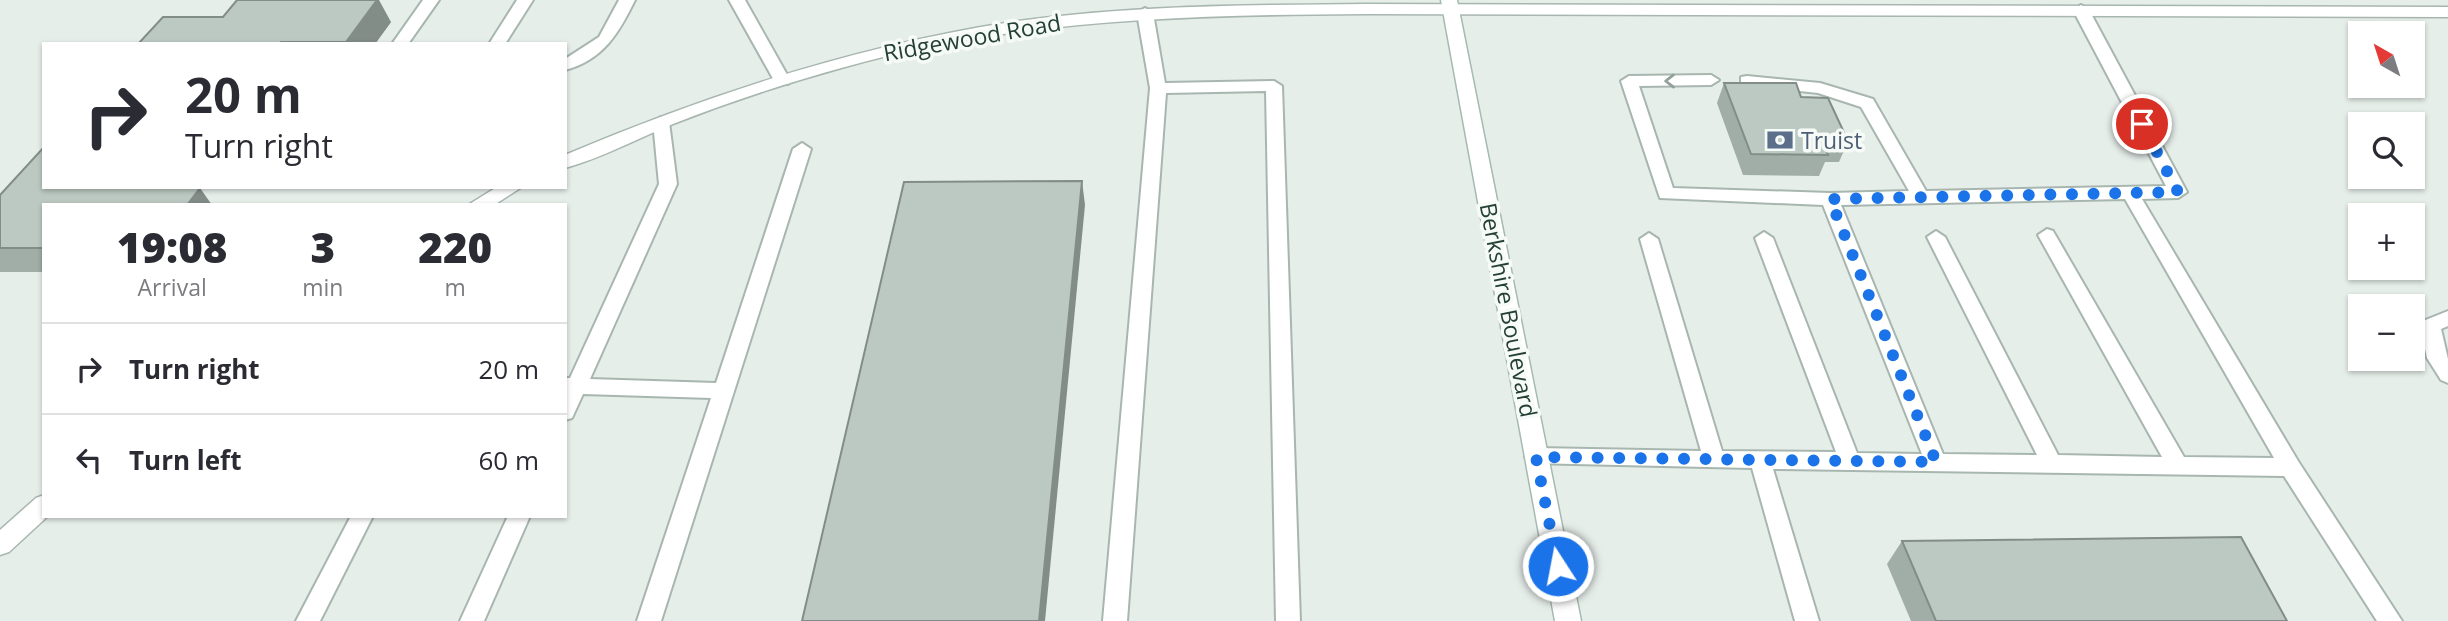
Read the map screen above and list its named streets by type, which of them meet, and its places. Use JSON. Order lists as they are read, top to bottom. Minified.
{"streets":{"street":["Ridgewood Road","Berkshire Boulevard"]},"crossings":[["Ridgewood Road","Berkshire Boulevard"]],"places":{"bank":["Truist"]},"north":"top left","page":{"map_buttons":["+","−"],"turn":["20 m","Turn right"],"eta":["19:08","Arrival","3","min","220","m"],"list":[{"name":"Turn right","value":"20 m"},{"name":"Turn left","value":"60 m"}]}}
